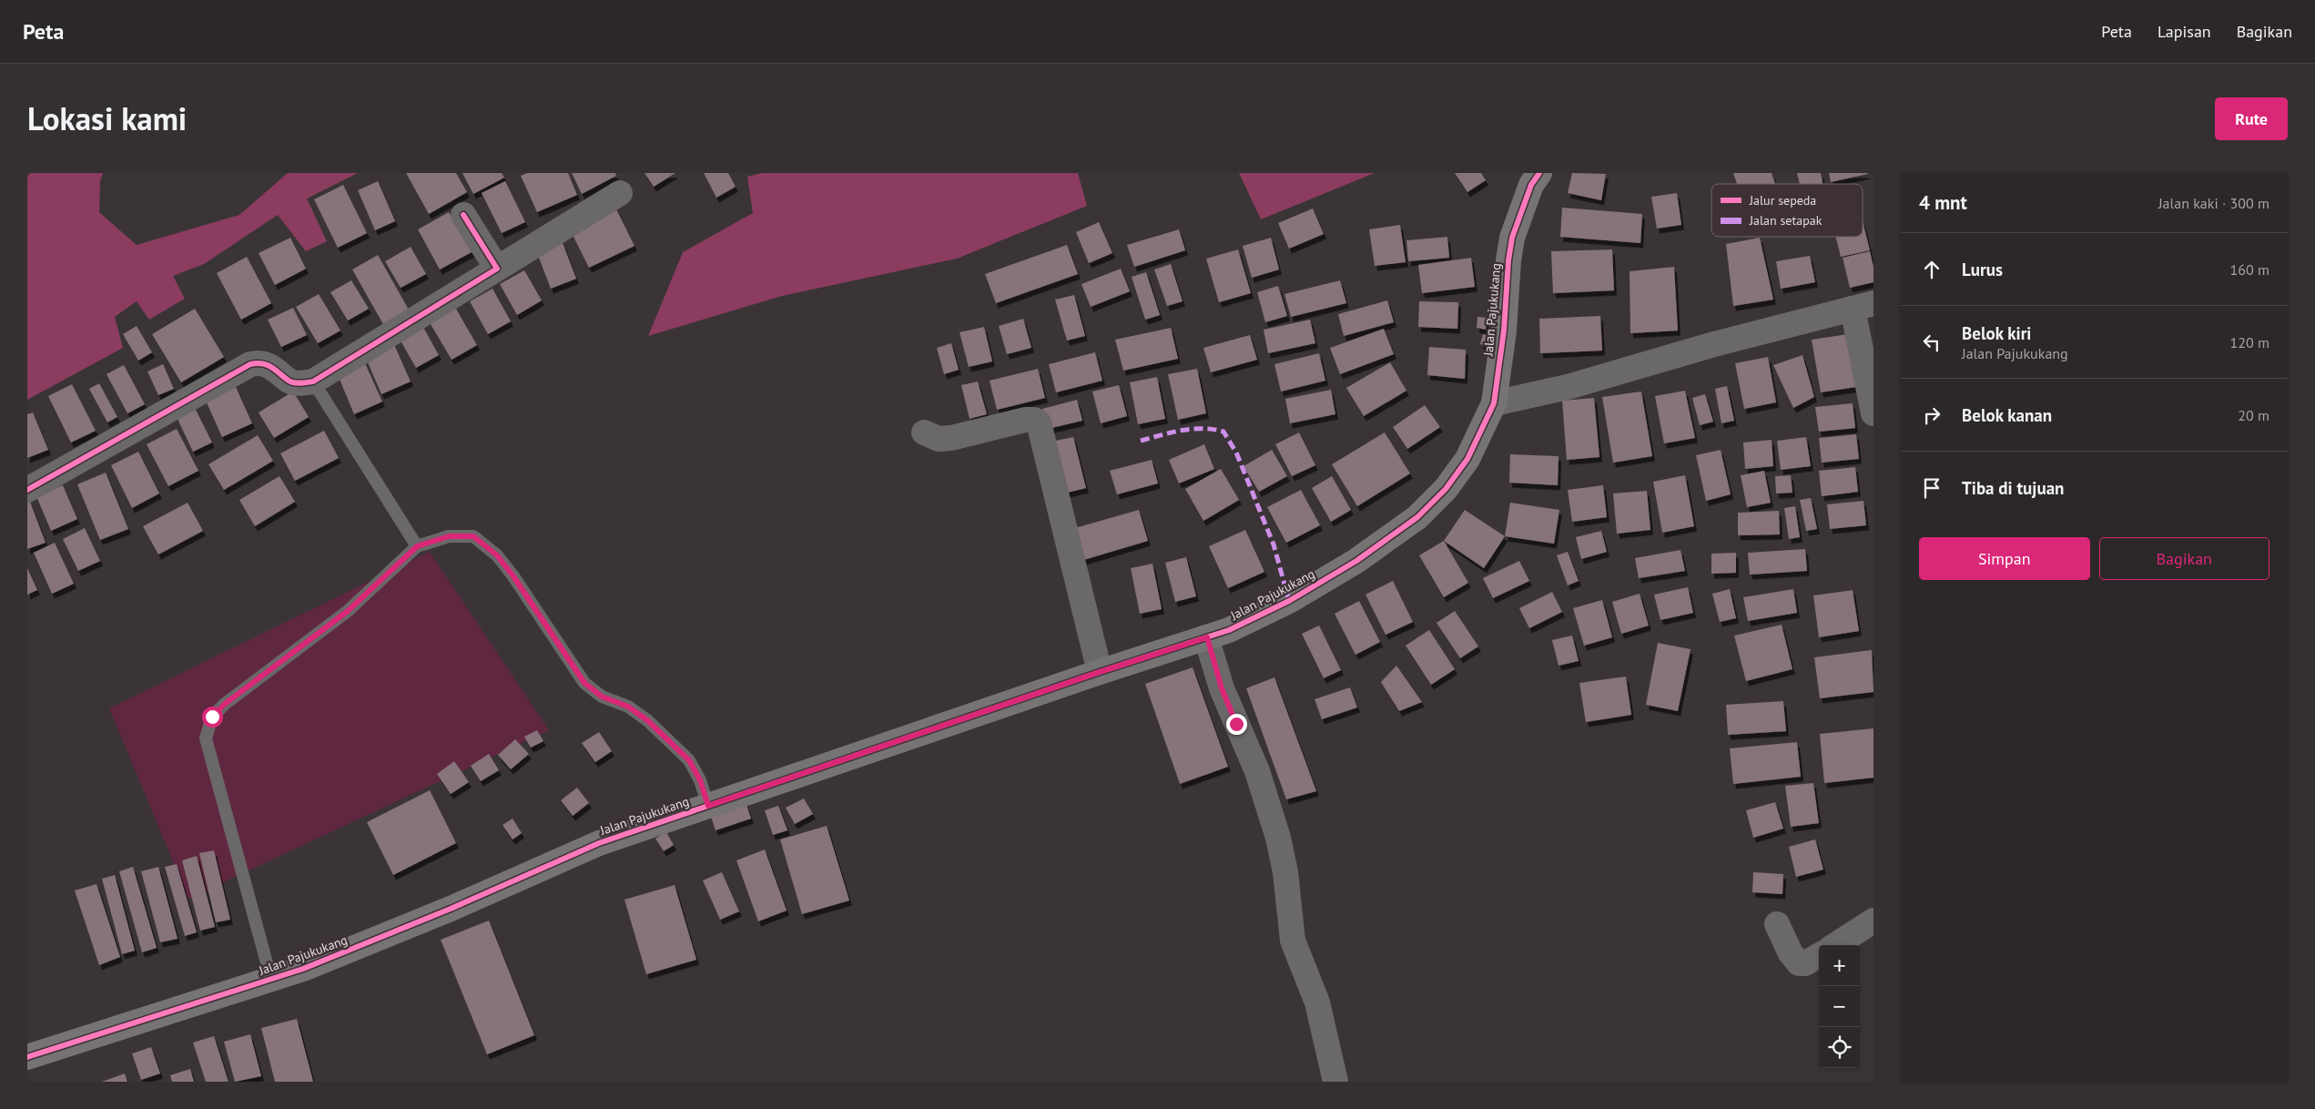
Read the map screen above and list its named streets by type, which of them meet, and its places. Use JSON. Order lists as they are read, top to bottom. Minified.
{"streets":{"street":["Jalan Pajukukang"]},"legend":["Jalur sepeda","Jalan setapak"],"page":{"header":"Peta","nav":["Peta","Lapisan","Bagikan"],"title":"Lokasi kami","buttons":["Rute",["Simpan","Bagikan"]],"heading":["4 mnt","Jalan kaki · 300 m"],"list":[["Lurus","160 m"],["Belok kiri","Jalan Pajukukang","120 m"],["Belok kanan","20 m"],"Tiba di tujuan"],"map_buttons":["+","−"]}}
